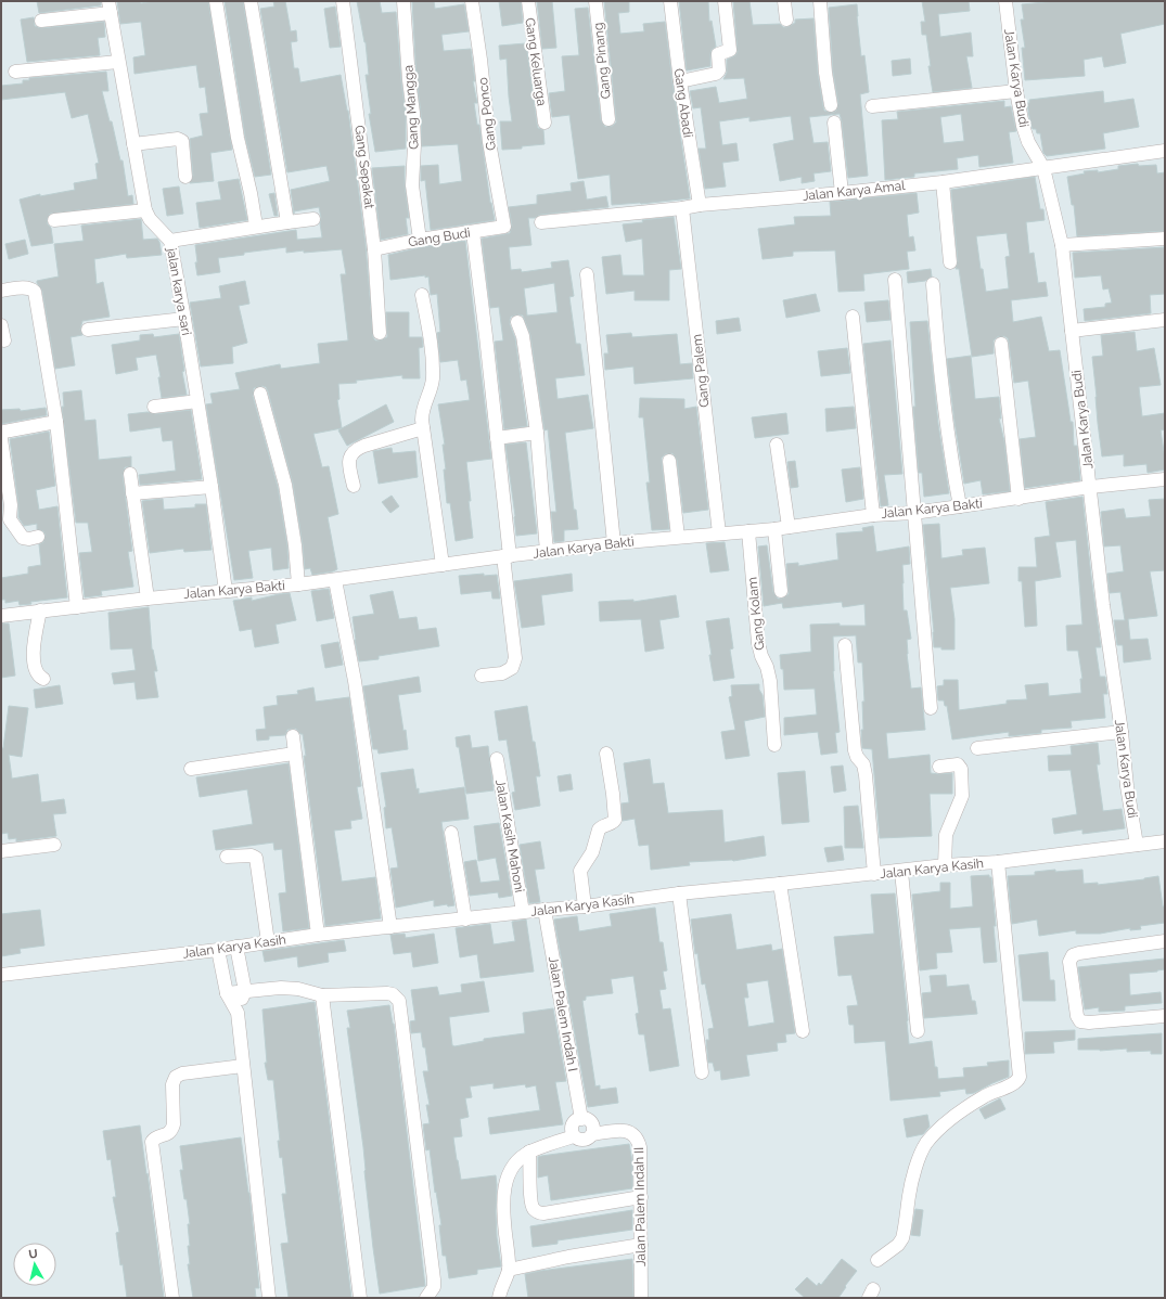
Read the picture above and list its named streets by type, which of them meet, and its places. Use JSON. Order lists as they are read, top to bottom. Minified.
{"streets":{"street":["Gang Pinang","Gang Keluarga","Jalan Karya Budi","Gang Abadi","Gang Mangga","Gang Ponco","Gang Sepakat","Jalan Karya Amal","Gang Budi","jalan karya sari","Gang Palem","Jalan Karya Bakti","Gang Kolam","Jalan Kasih Mahoni","Jalan Karya Kasih","Jalan Palem Indah I","Jalan Palem Indah II"]},"crossings":[["Jalan Karya Budi","Jalan Karya Amal"],["Jalan Karya Budi","Jalan Karya Bakti"],["Jalan Karya Budi","Jalan Karya Kasih"],["Gang Abadi","Jalan Karya Amal"],["Gang Mangga","Gang Budi"],["Gang Ponco","Gang Budi"],["Gang Sepakat","Gang Budi"],["Jalan Karya Amal","Gang Palem"],["jalan karya sari","Jalan Karya Bakti"],["Gang Palem","Jalan Karya Bakti"],["Jalan Karya Bakti","Gang Kolam"],["Jalan Kasih Mahoni","Jalan Karya Kasih"],["Jalan Karya Kasih","Jalan Palem Indah I"],["Jalan Palem Indah I","Jalan Palem Indah II"]],"north":"top"}
